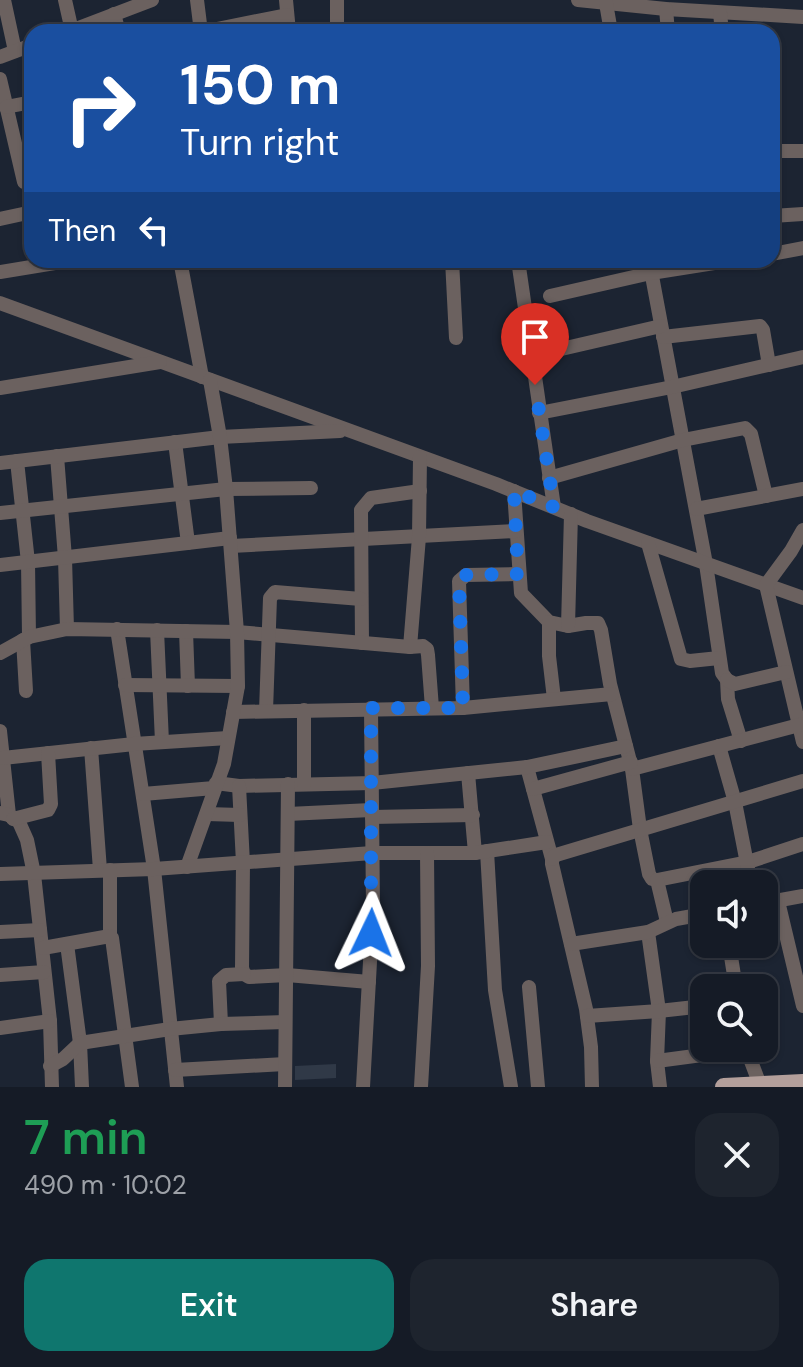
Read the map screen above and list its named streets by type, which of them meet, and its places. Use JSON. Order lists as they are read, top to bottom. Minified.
{"page":{"turn":["150 m","Turn right"],"then":"Then","heading":["7 min","490 m · 10:02"],"buttons":["Exit","Share"]}}
